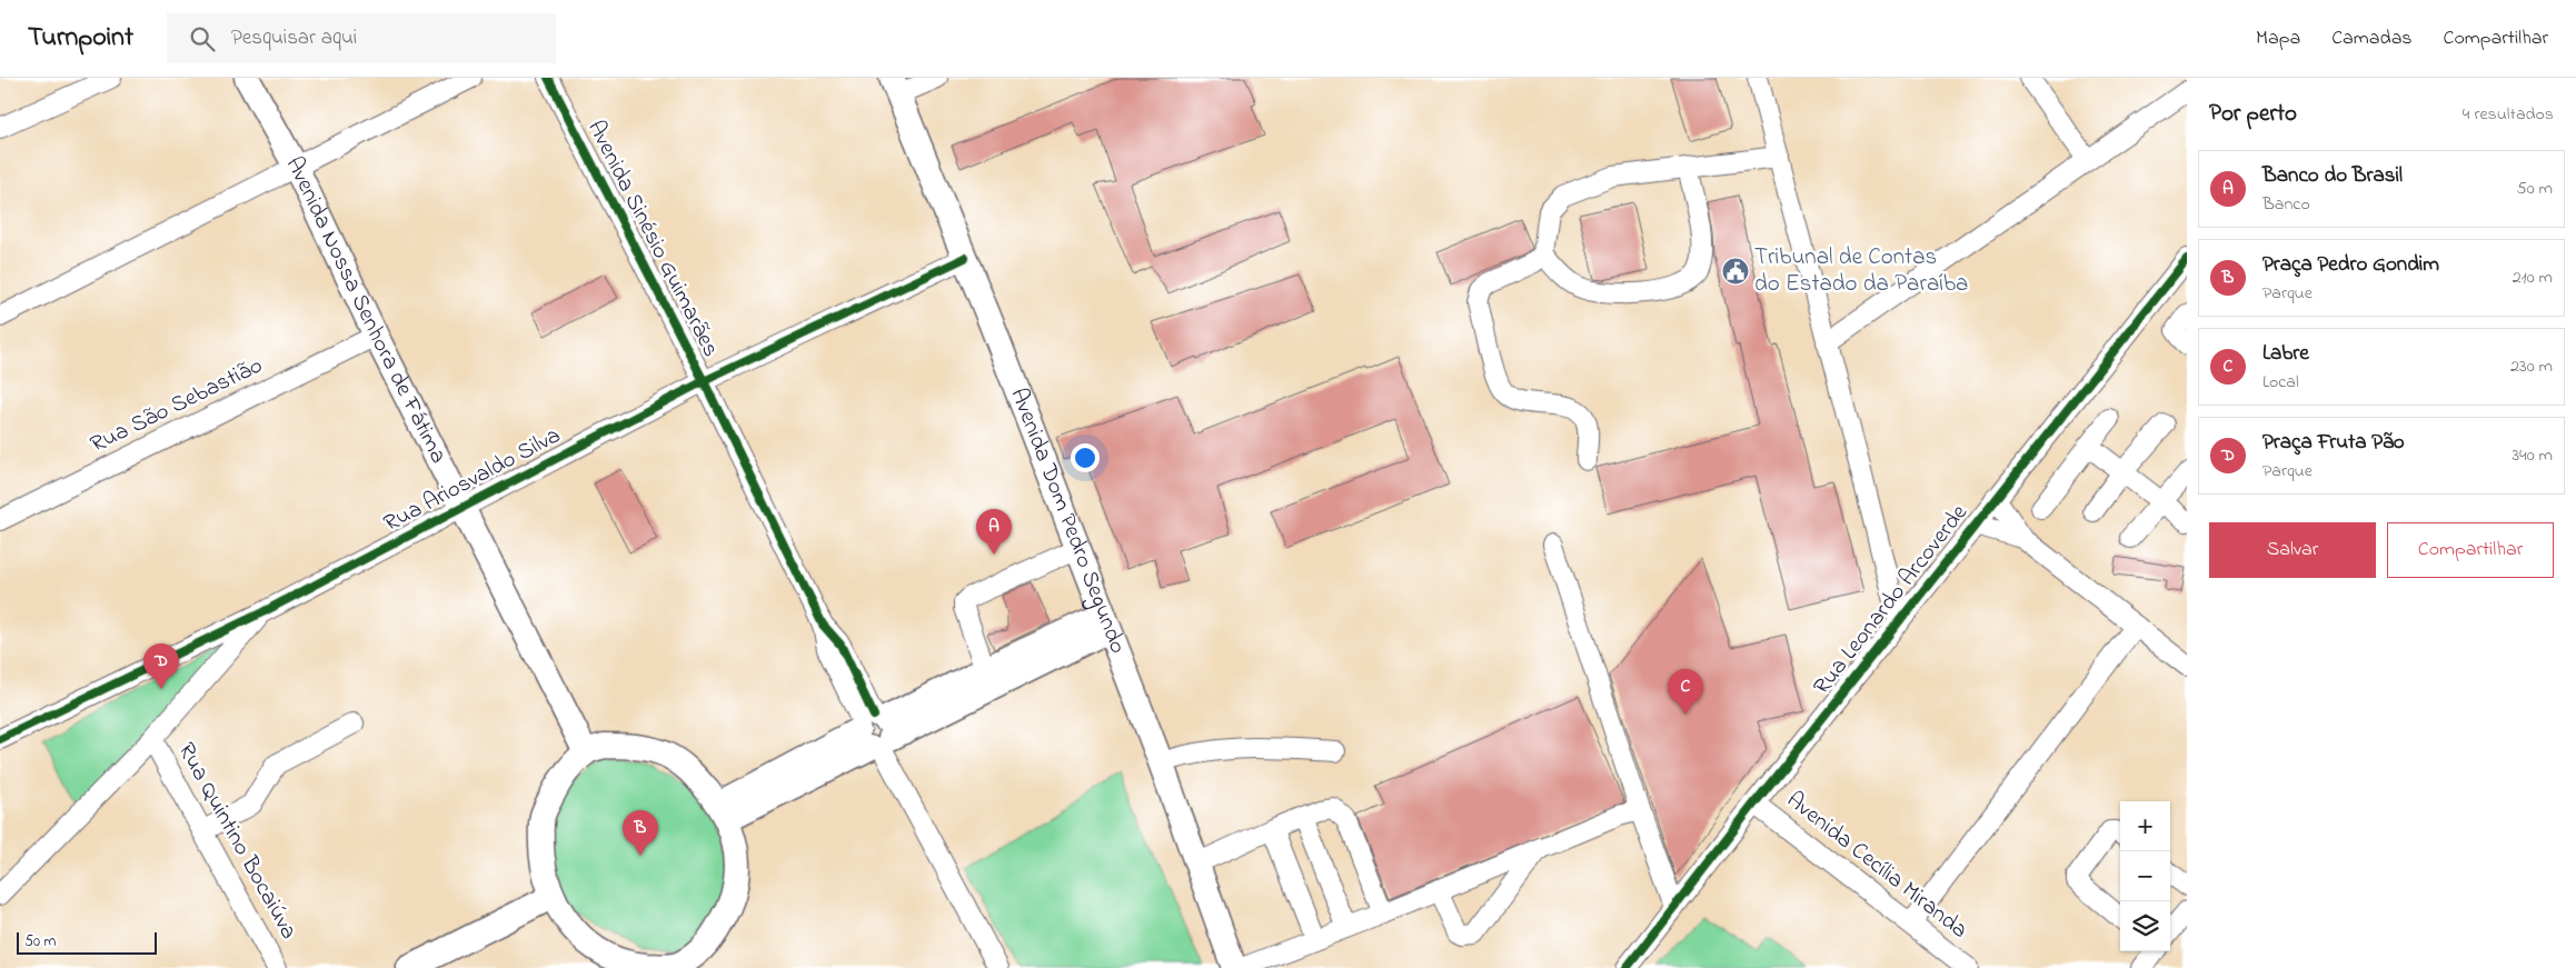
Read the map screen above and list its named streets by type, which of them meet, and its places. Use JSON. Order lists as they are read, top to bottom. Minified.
{"streets":{"main road":["Avenida Nossa Senhora de Fátima","Avenida Dom Pedro Segundo"],"street":["Avenida Sinésio Guimarães","Rua São Sebastião","Rua Ariosvaldo Silva","Rua Leonardo Arcoverde","Rua Quintino Bocaiúva","Avenida Cecília Miranda"]},"crossings":[["Avenida Sinésio Guimarães","Rua Ariosvaldo Silva"],["Avenida Nossa Senhora de Fátima","Rua São Sebastião"],["Avenida Nossa Senhora de Fátima","Rua Ariosvaldo Silva"],["Rua Ariosvaldo Silva","Avenida Dom Pedro Segundo"],["Rua Leonardo Arcoverde","Avenida Cecília Miranda"]],"places":{"public building":["Tribunal de Contas do Estado da Paraíba"]},"scale_bar":"50 m","page":{"header":"Turnpoint","search":"Pesquisar aqui","nav":["Mapa","Camadas","Compartilhar"],"heading":["Por perto","4 resultados"],"list":[{"mark":"A","name":"Banco do Brasil","note":"Banco","value":"50 m"},{"mark":"B","name":"Praça Pedro Gondim","note":"Parque","value":"210 m"},{"mark":"C","name":"Labre","note":"Local","value":"230 m"},{"mark":"D","name":"Praça Fruta Pão","note":"Parque","value":"340 m"}],"buttons":["Salvar","Compartilhar"],"pins":["A","D","C","B"],"map_buttons":["+","−"],"scale":"50 m"}}
